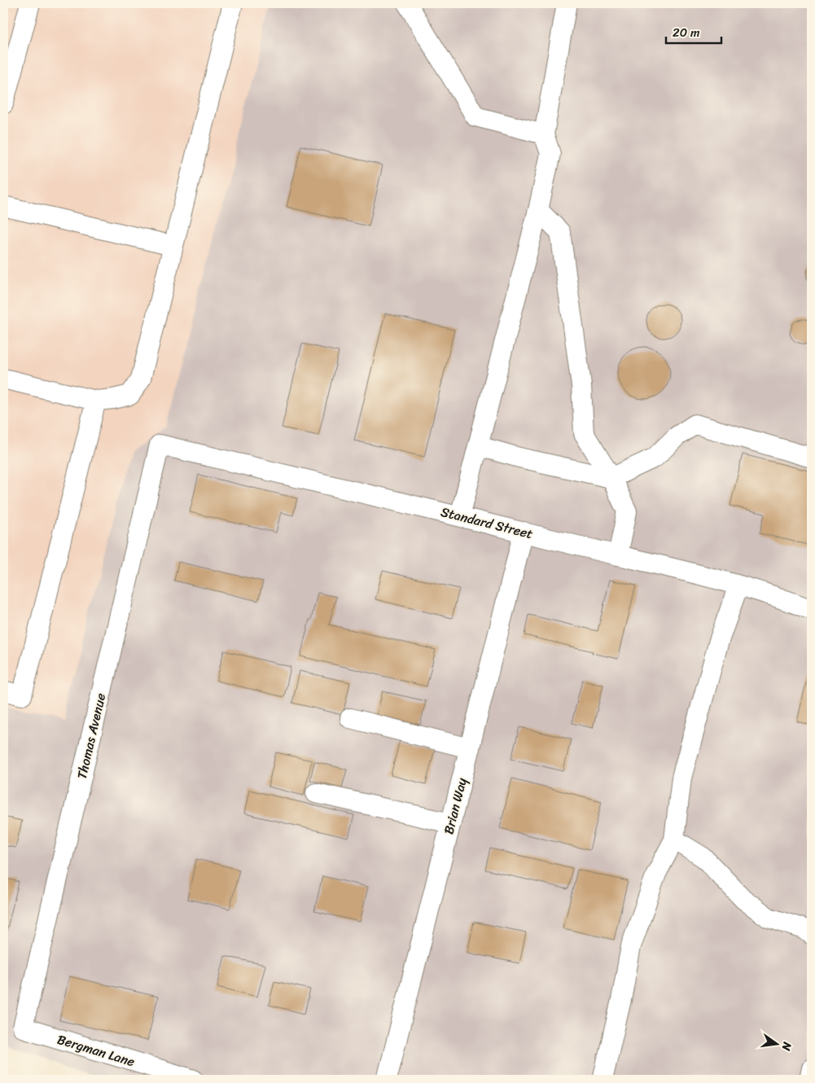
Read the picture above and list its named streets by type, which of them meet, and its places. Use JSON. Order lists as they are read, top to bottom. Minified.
{"streets":{"street":["Standard Street","Thomas Avenue","Brian Way","Bergman Lane"]},"crossings":[["Standard Street","Thomas Avenue"],["Standard Street","Brian Way"],["Thomas Avenue","Bergman Lane"]],"scale_bar":"20 m","north":"right"}
